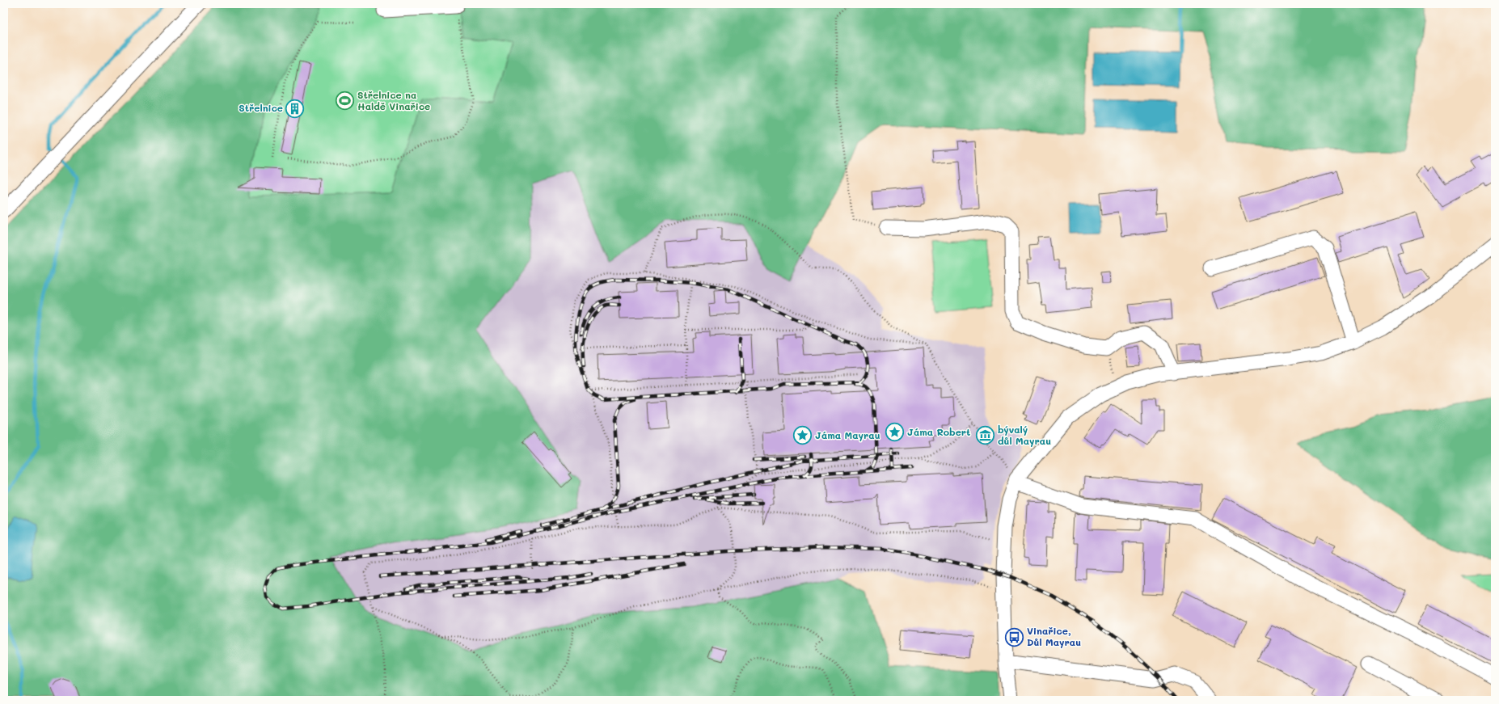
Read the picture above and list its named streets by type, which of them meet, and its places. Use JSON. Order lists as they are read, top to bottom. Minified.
{"places":{"sports":["Střelnice na Haldě Vinařice"],"building":["Střelnice"],"place":["Jáma Robert","Jáma Mayrau"],"museum":["bývalý důl Mayrau"],"bus stop":["Vinařice, Důl Mayrau"]}}
